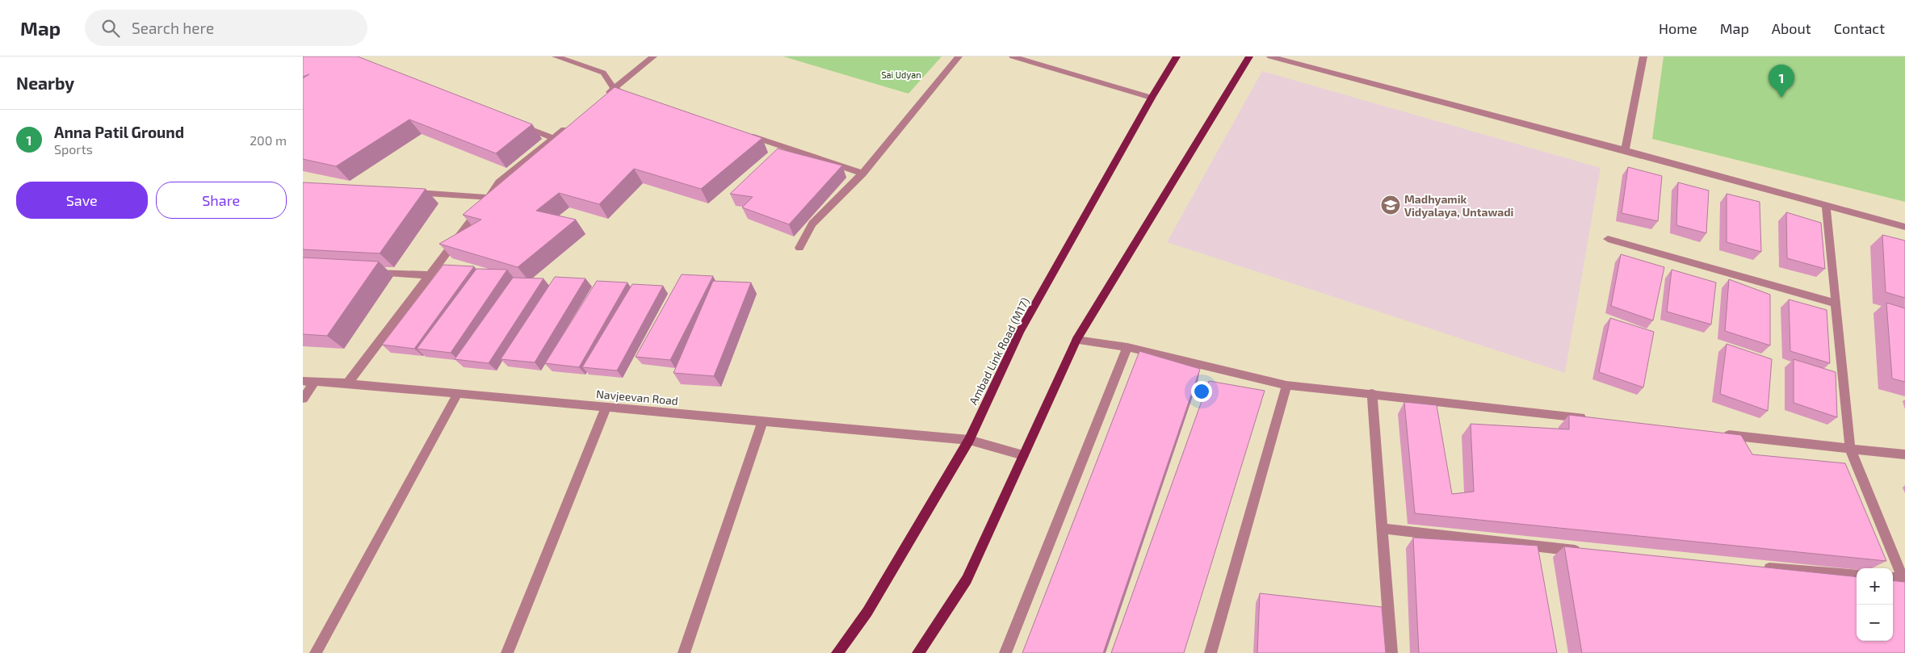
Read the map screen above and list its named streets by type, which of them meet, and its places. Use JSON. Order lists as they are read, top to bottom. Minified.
{"streets":{"main road":["Ambad Link Road (M17)"],"street":["Navjeevan Road"]},"crossings":[["Ambad Link Road (M17)","Navjeevan Road"]],"parks":["Sai Udyan"],"places":{"school or university":["Madhyamik Vidyalaya, Untawadi"]},"page":{"header":"Map","search":"Search here","nav":["Home","Map","About","Contact"],"heading":"Nearby","pins":"1","list":[{"mark":"1","name":"Anna Patil Ground","note":"Sports","value":"200 m"}],"buttons":["Save","Share"],"map_buttons":["+","−"]}}
